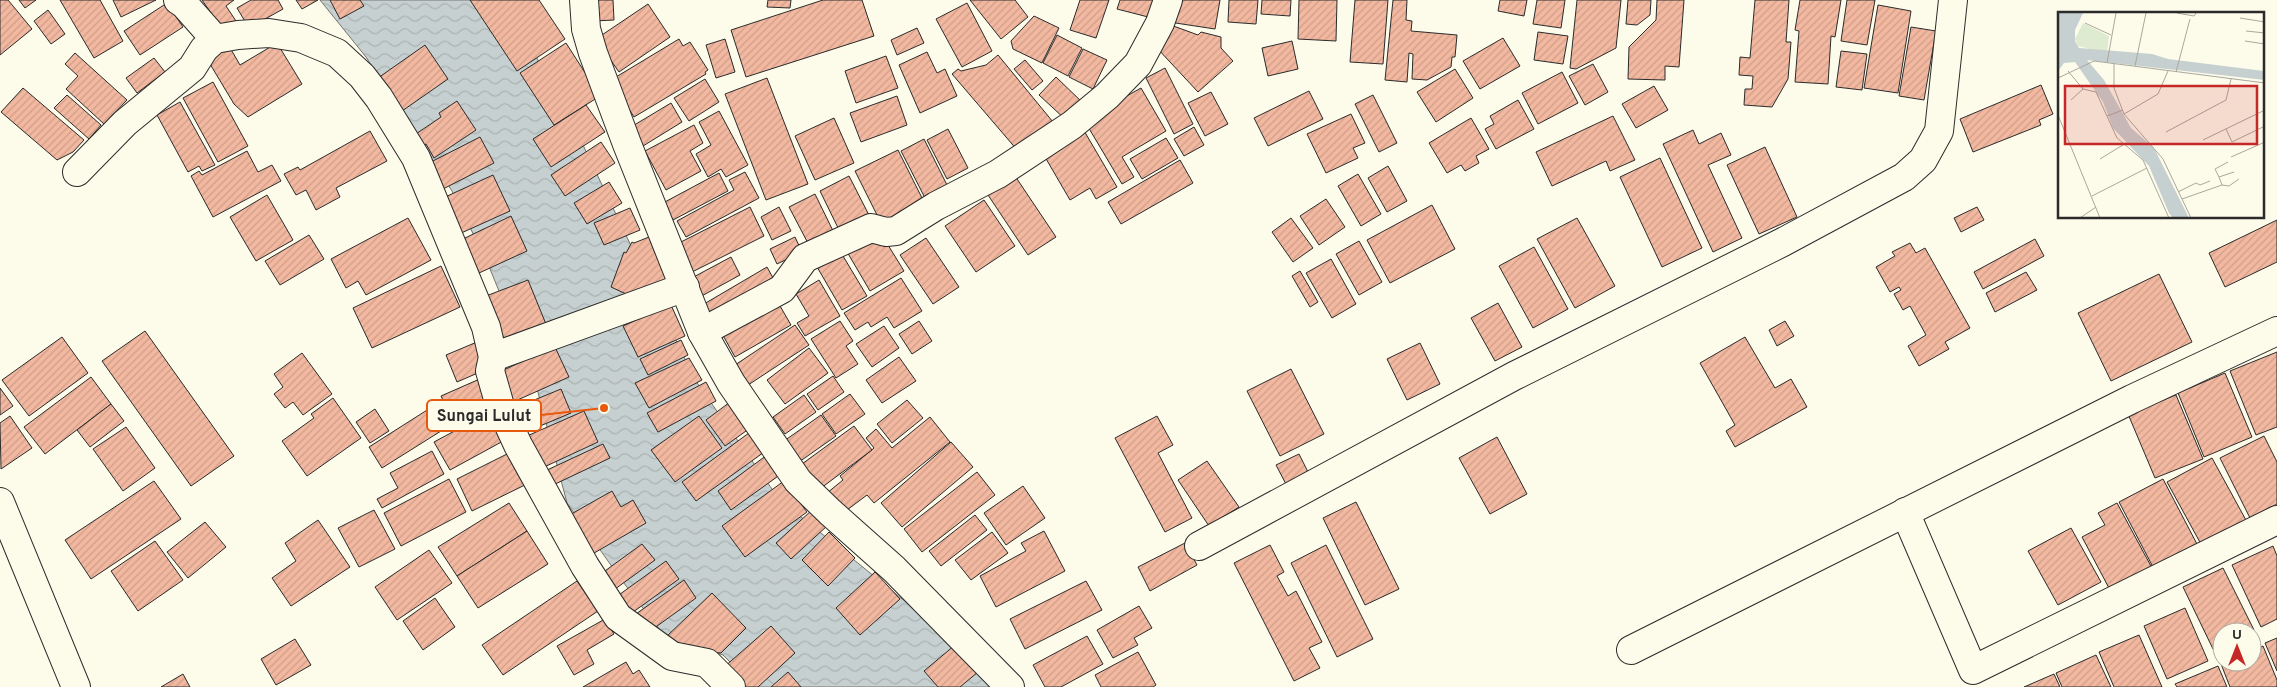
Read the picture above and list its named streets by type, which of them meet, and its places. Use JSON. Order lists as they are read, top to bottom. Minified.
{"places":["Sungai Lulut"],"north":"top"}
